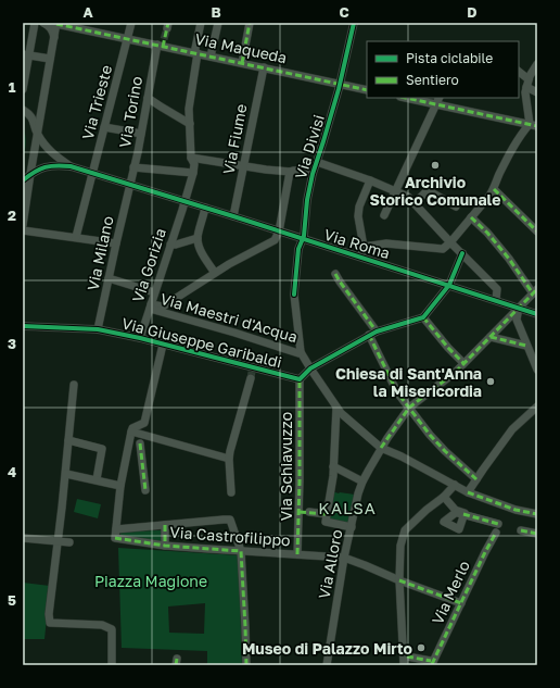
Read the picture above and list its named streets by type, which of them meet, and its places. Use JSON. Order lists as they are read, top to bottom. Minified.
{"streets":{"street":["Via Maqueda","Via Trieste","Via Torino","Via Fiume","Via Divisi","Via Roma","Via Milano","Via Gorizia","Via Maestri d'Acqua","Via Giuseppe Garibaldi","Via Schiavuzzo","Via Castrofilippo","Via Alloro","Via Merlo"]},"crossings":[["Via Maqueda","Via Trieste"],["Via Maqueda","Via Torino"],["Via Maqueda","Via Fiume"],["Via Maqueda","Via Divisi"],["Via Trieste","Via Roma"],["Via Torino","Via Roma"],["Via Torino","Via Milano"],["Via Fiume","Via Roma"],["Via Divisi","Via Roma"],["Via Divisi","Via Maestri d'Acqua"],["Via Divisi","Via Alloro"],["Via Roma","Via Milano"],["Via Roma","Via Gorizia"],["Via Roma","Via Alloro"],["Via Milano","Via Giuseppe Garibaldi"],["Via Gorizia","Via Maestri d'Acqua"],["Via Gorizia","Via Giuseppe Garibaldi"],["Via Giuseppe Garibaldi","Via Schiavuzzo"],["Via Schiavuzzo","Via Castrofilippo"],["Via Castrofilippo","Via Alloro"],["Via Castrofilippo","Via Merlo"]],"districts":["KALSA"],"parks":["Piazza Magione"],"places":["Archivio Storico Comunale","Chiesa di Sant'Anna la Misericordia","Museo di Palazzo Mirto"],"legend":["Pista ciclabile","Sentiero"],"grid":{"columns":["A","B","C","D"],"rows":["1","2","3","4","5"]}}
